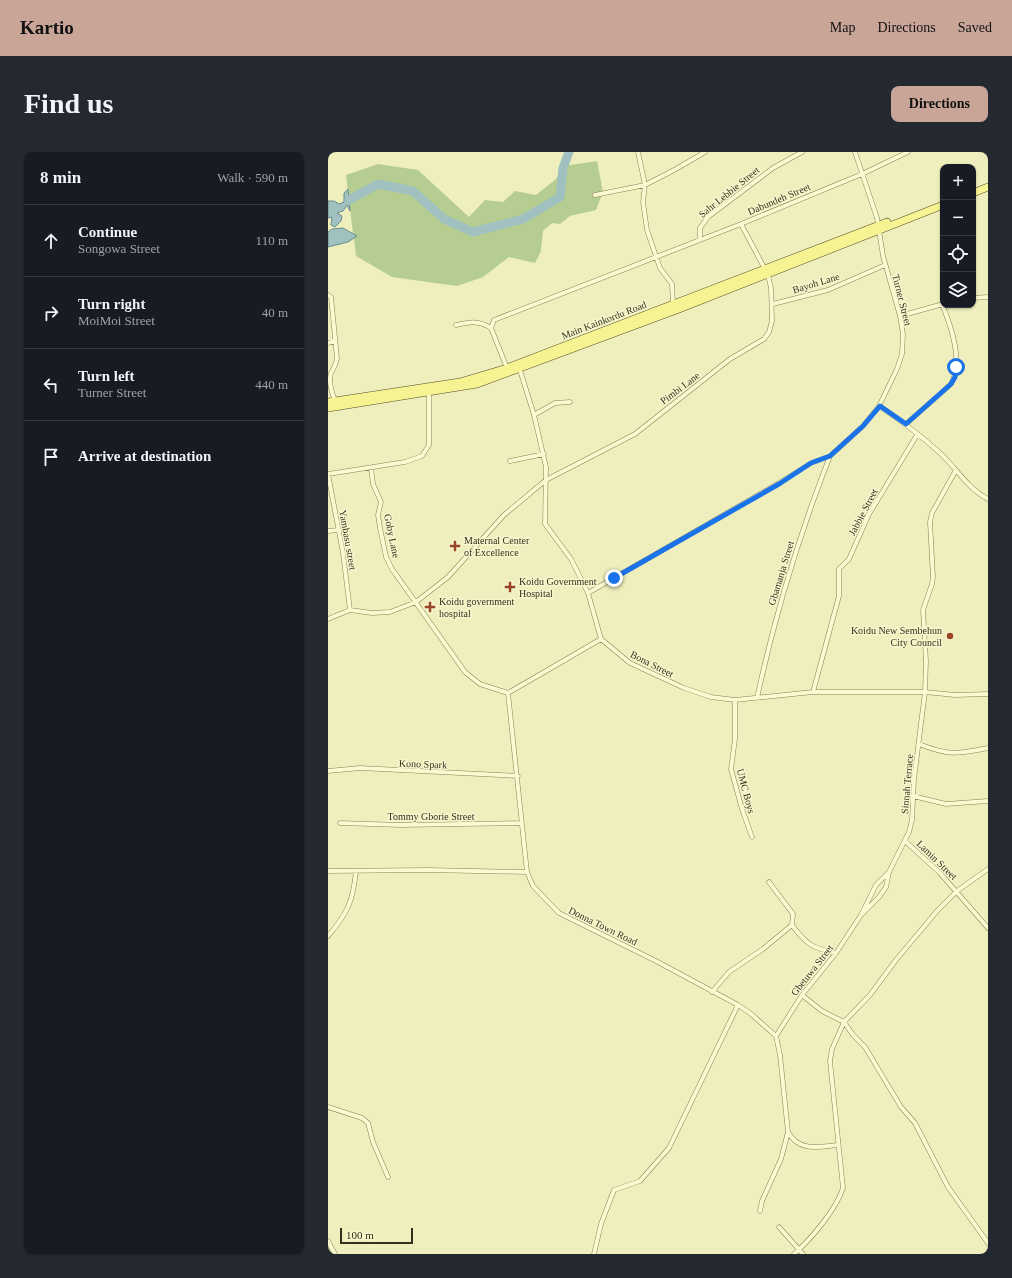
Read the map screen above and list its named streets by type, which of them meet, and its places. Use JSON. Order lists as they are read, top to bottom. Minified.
{"streets":{"main road":["Main Kainkordu Road"],"street":["Sahr Lebbie Street","Dabundeh Street","Bayoh Lane","Turner Street","Pimbi Lane","Jabbie Street","Goby Lane","Yambasu street","Gbamanja Street","Bona Street","Kono Spark","Sinnah Terrace","UMC Boys","Tommy Gborie Street","Lamin Street","Donna Town Road","Gbetuwa Street"]},"crossings":[["Sahr Lebbie Street","Dabundeh Street"],["Dabundeh Street","Turner Street"],["Dabundeh Street","Pimbi Lane"],["Bayoh Lane","Turner Street"],["Bayoh Lane","Pimbi Lane"],["Turner Street","Main Kainkordu Road"],["Turner Street","Gbamanja Street"],["Main Kainkordu Road","Pimbi Lane"],["Pimbi Lane","Goby Lane"],["Pimbi Lane","Yambasu street"],["Jabbie Street","Bona Street"],["Goby Lane","Donna Town Road"],["Gbamanja Street","Bona Street"],["Bona Street","Sinnah Terrace"],["Bona Street","UMC Boys"],["Kono Spark","Donna Town Road"],["Sinnah Terrace","Lamin Street"],["Sinnah Terrace","Gbetuwa Street"],["Tommy Gborie Street","Donna Town Road"],["Donna Town Road","Gbetuwa Street"]],"places":{"health":["Maternal Center of Excellence","Koidu Government Hospital","Koidu government hospital"],"other":["Koidu New Sembehun City Council"]},"scale_bar":"100 m","page":{"header":"Kartio","nav":["Map","Directions","Saved"],"buttons":"Directions","title":"Find us","heading":["8 min","Walk · 590 m"],"map_buttons":["+","−"],"list":[["Continue","Songowa Street","110 m"],["Turn right","MoiMoi Street","40 m"],["Turn left","Turner Street","440 m"],"Arrive at destination"],"scale":"100 m"}}
